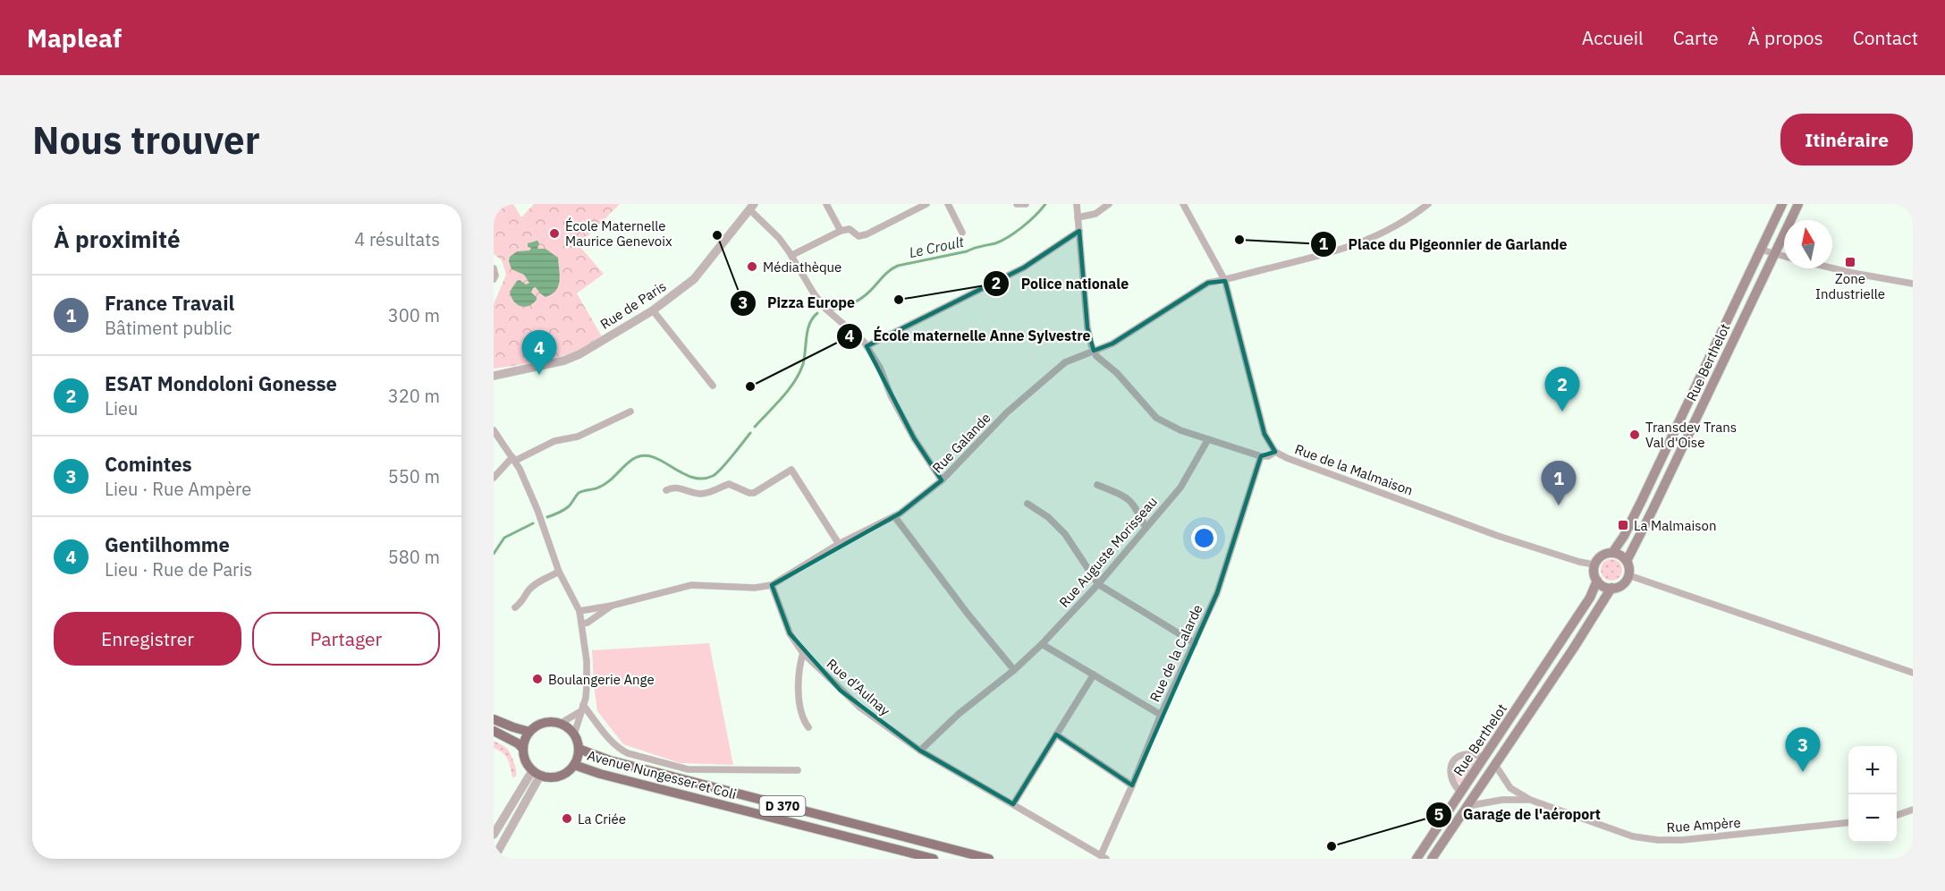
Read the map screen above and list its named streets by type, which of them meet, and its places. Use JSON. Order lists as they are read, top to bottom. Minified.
{"streets":{"main road":["Rue Berthelot","Avenue Nungesser et Coli","D 370"],"street":["Rue de Paris","Rue Galande","Rue de la Malmaison","Rue Auguste Morisseau","Rue de la Calarde","Rue d'Aulnay","Rue Ampère"]},"crossings":[["Rue Berthelot","Rue de la Malmaison"],["Rue Berthelot","Rue Ampère"],["Rue Galande","Rue de la Malmaison"],["Rue Galande","Rue d'Aulnay"],["Rue Auguste Morisseau","Rue d'Aulnay"],["Rue de la Calarde","Rue d'Aulnay"]],"water":["Le Croult"],"places":{"other":["École Maternelle Maurice Genevoix","Pizza Europe","Place du Pigeonnier de Garlande","Médiathèque","Police nationale","École maternelle Anne Sylvestre","Transdev Trans Val d'Oise","Boulangerie Ange","La Criée","Garage de l'aéroport"],"transit":["Zone Industrielle","La Malmaison"]},"north":"top","page":{"header":"Mapleaf","nav":["Accueil","Carte","À propos","Contact"],"buttons":["Itinéraire",["Enregistrer","Partager"]],"title":"Nous trouver","heading":["À proximité","4 résultats"],"list":[{"mark":"1","name":"France Travail","note":"Bâtiment public","value":"300 m"},{"mark":"2","name":"ESAT Mondoloni Gonesse","note":"Lieu","value":"320 m"},{"mark":"3","name":"Comintes","note":"Lieu · Rue Ampère","value":"550 m"},{"mark":"4","name":"Gentilhomme","note":"Lieu · Rue de Paris","value":"580 m"}],"pins":["4","2","1","3"],"map_buttons":["+","−"]}}
